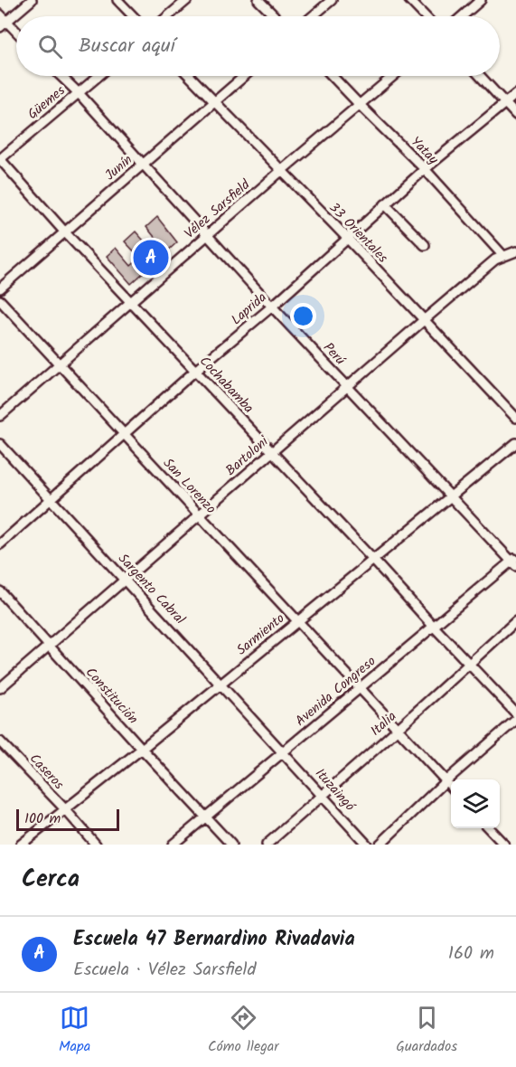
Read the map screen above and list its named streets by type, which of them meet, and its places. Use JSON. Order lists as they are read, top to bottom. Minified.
{"streets":{"street":["Güemes","Yatay","Junín","Vélez Sarsfield","33 Orientales","Laprida","Perú","Cochabamba","Bartoloni","San Lorenzo","Sargento Cabral","Sarmiento","Avenida Congreso","Constitución","Italia","Caseros","Ituzaingó"]},"crossings":[["Güemes","Perú"],["Güemes","Cochabamba"],["Yatay","Vélez Sarsfield"],["Yatay","Laprida"],["Yatay","Bartoloni"],["Junín","33 Orientales"],["Junín","Perú"],["Junín","Cochabamba"],["Vélez Sarsfield","33 Orientales"],["Vélez Sarsfield","Perú"],["Vélez Sarsfield","Cochabamba"],["Vélez Sarsfield","San Lorenzo"],["33 Orientales","Laprida"],["33 Orientales","Bartoloni"],["Laprida","Perú"],["Laprida","Cochabamba"],["Laprida","San Lorenzo"],["Laprida","Sargento Cabral"],["Perú","Bartoloni"],["Perú","Sarmiento"],["Perú","Avenida Congreso"],["Cochabamba","Bartoloni"],["Cochabamba","Sarmiento"],["Cochabamba","Avenida Congreso"],["Cochabamba","Italia"],["Bartoloni","San Lorenzo"],["Bartoloni","Sargento Cabral"],["Bartoloni","Constitución"],["San Lorenzo","Sarmiento"],["San Lorenzo","Avenida Congreso"],["San Lorenzo","Italia"],["Sargento Cabral","Sarmiento"],["Sargento Cabral","Avenida Congreso"],["Sargento Cabral","Ituzaingó"],["Sarmiento","Constitución"],["Sarmiento","Caseros"],["Avenida Congreso","Constitución"],["Avenida Congreso","Ituzaingó"],["Italia","Ituzaingó"]],"scale_bar":"100 m","page":{"search":"Buscar aquí","pins":"A","scale":"100 m","heading":"Cerca","list":[{"mark":"A","name":"Escuela 47 Bernardino Rivadavia","note":"Escuela · Vélez Sarsfield","value":"160 m"}],"nav":["Mapa","Cómo llegar","Guardados"]}}
